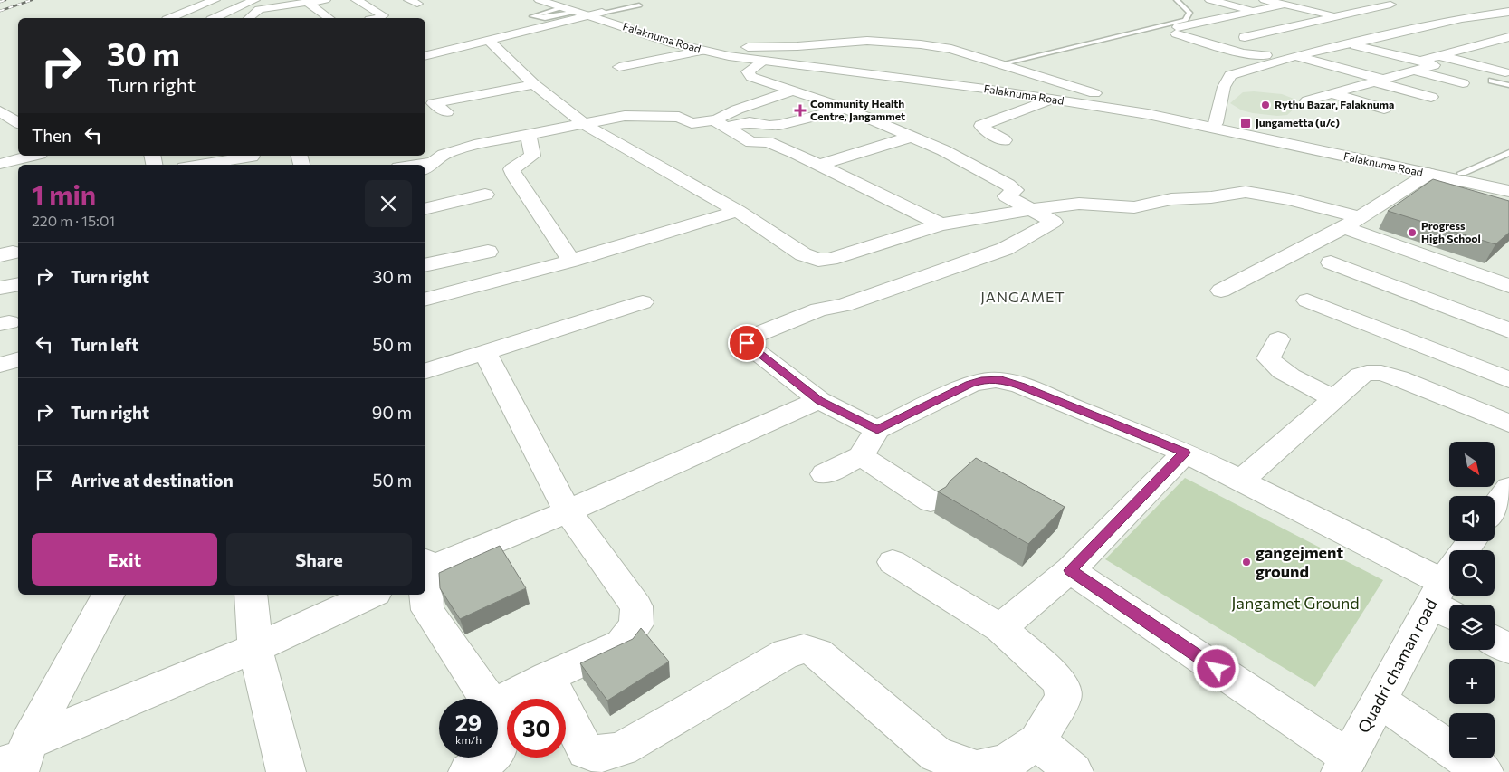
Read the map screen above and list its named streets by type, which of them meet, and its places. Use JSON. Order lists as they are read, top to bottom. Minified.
{"streets":{"main road":["Falaknuma Road","Quadri chaman road"]},"districts":["JANGAMET"],"parks":["Jangamet Ground"],"places":{"other":["Rythu Bazar, Falaknuma","Progress High School","gangejment ground"],"health":["Community Health Centre, Jangammet"],"transit":["Jungametta (u/c)"]},"north":"bottom right","page":{"turn":["30 m","Turn right"],"then":"Then","heading":["1 min","220 m · 15:01"],"list":[{"name":"Turn right","value":"30 m"},{"name":"Turn left","value":"50 m"},{"name":"Turn right","value":"90 m"},{"name":"Arrive at destination","value":"50 m"}],"map_buttons":["+","−"],"buttons":["Exit","Share"],"speed":"29 km/h","limit":"30"}}
